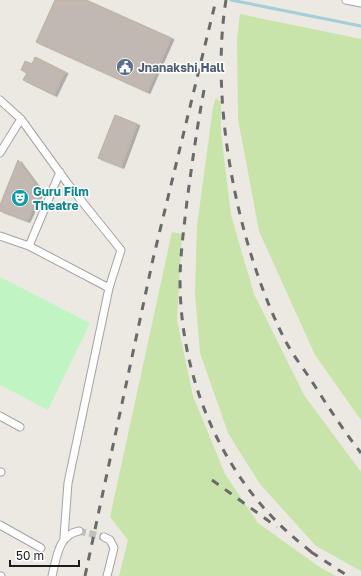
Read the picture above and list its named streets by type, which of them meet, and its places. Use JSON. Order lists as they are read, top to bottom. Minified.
{"places":{"public building":["Jnanakshi Hall"],"theatre":["Guru Film Theatre"]},"scale_bar":"50 m"}
